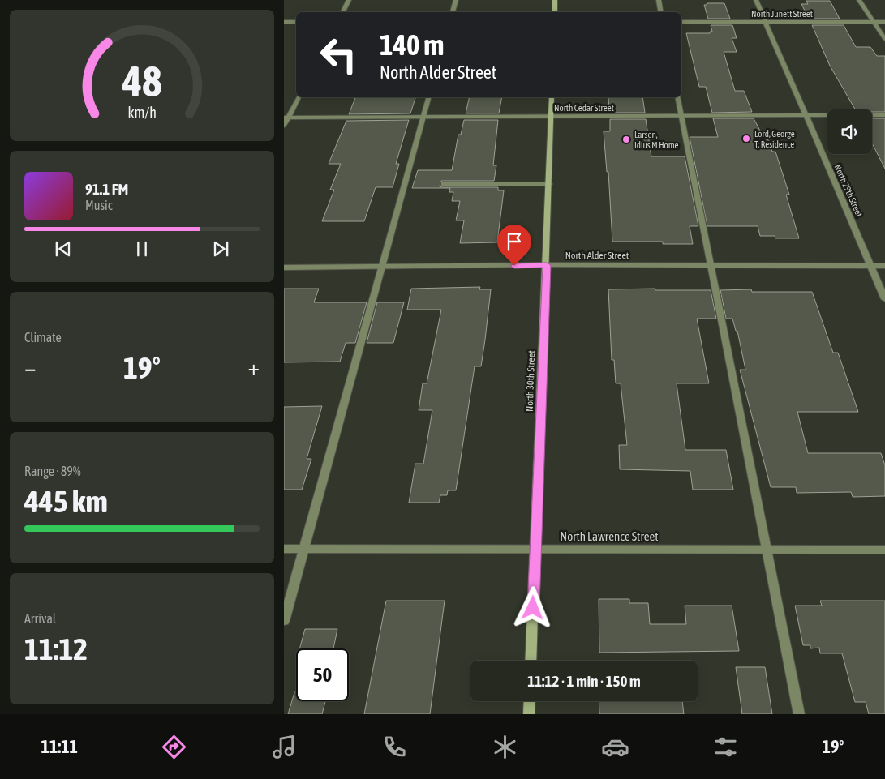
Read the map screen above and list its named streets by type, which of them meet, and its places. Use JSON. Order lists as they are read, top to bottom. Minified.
{"streets":{"main road":["North 30th Street"],"street":["North Junett Street","North Cedar Street","North 29th Street","North Alder Street","North Lawrence Street"]},"crossings":[["North Junett Street","North 29th Street"],["North Cedar Street","North 29th Street"],["North Cedar Street","North 30th Street"],["North 29th Street","North Alder Street"],["North Alder Street","North 30th Street"],["North 30th Street","North Lawrence Street"]],"places":["Lord, George T, Residence","Larsen, Idius M Home"],"page":{"turn":["140 m","North Alder Street"],"song":["91.1 FM","Music"],"tile":["Climate",["Range · 89%","445 km"],["Arrival","11:12"]],"heat":["−","19°","+"],"limit":"50","trip":"11:12 · 1 min · 150 m","tabs":["11:11","19°"],"gauge":["48","km/h"]}}
